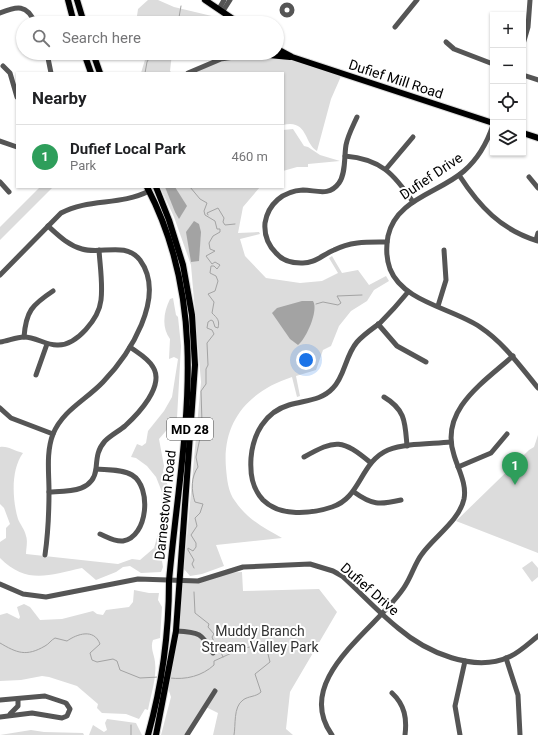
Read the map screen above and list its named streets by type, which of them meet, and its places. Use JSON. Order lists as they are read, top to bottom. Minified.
{"streets":{"main road":["Dufief Mill Road","MD 28","Darnestown Road"],"street":["Dufief Drive"]},"crossings":[["Dufief Drive","Darnestown Road"]],"parks":["Muddy Branch Stream Valley Park"],"page":{"map_buttons":["+","−"],"search":"Search here","heading":"Nearby","list":[{"mark":"1","name":"Dufief Local Park","note":"Park","value":"460 m"}],"pins":"1"}}
